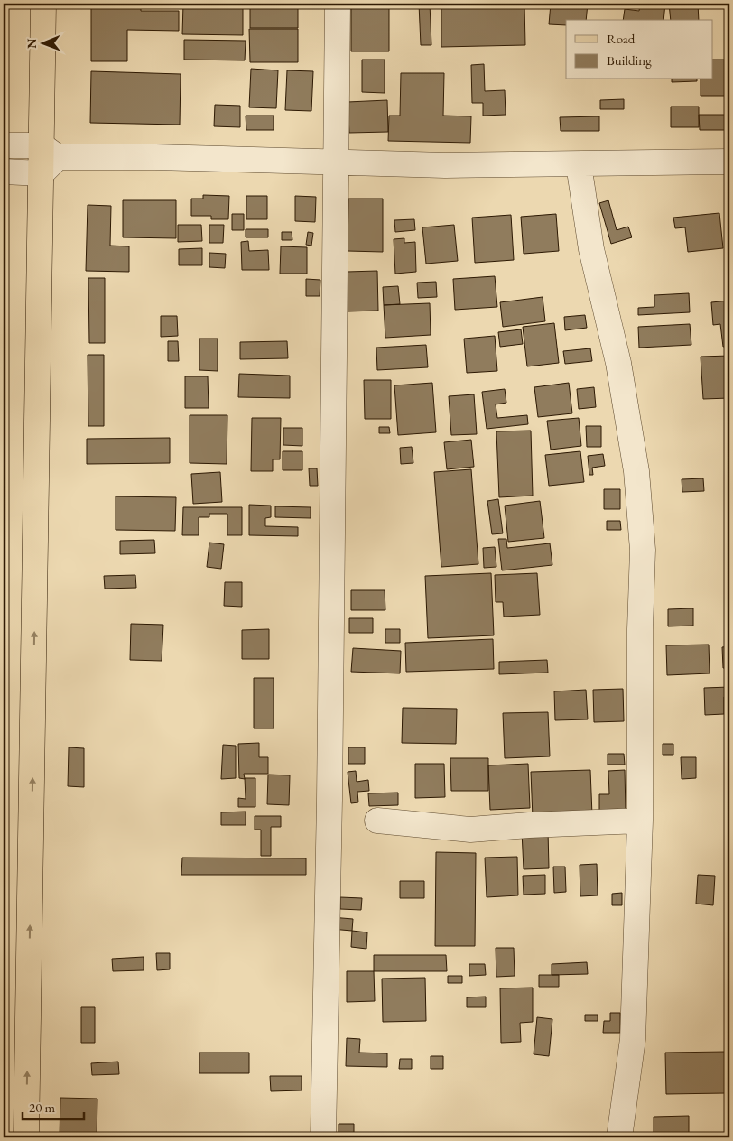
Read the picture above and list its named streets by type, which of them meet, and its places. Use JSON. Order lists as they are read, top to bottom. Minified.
{"legend":["Road","Building"],"scale_bar":"20 m","north":"left"}
